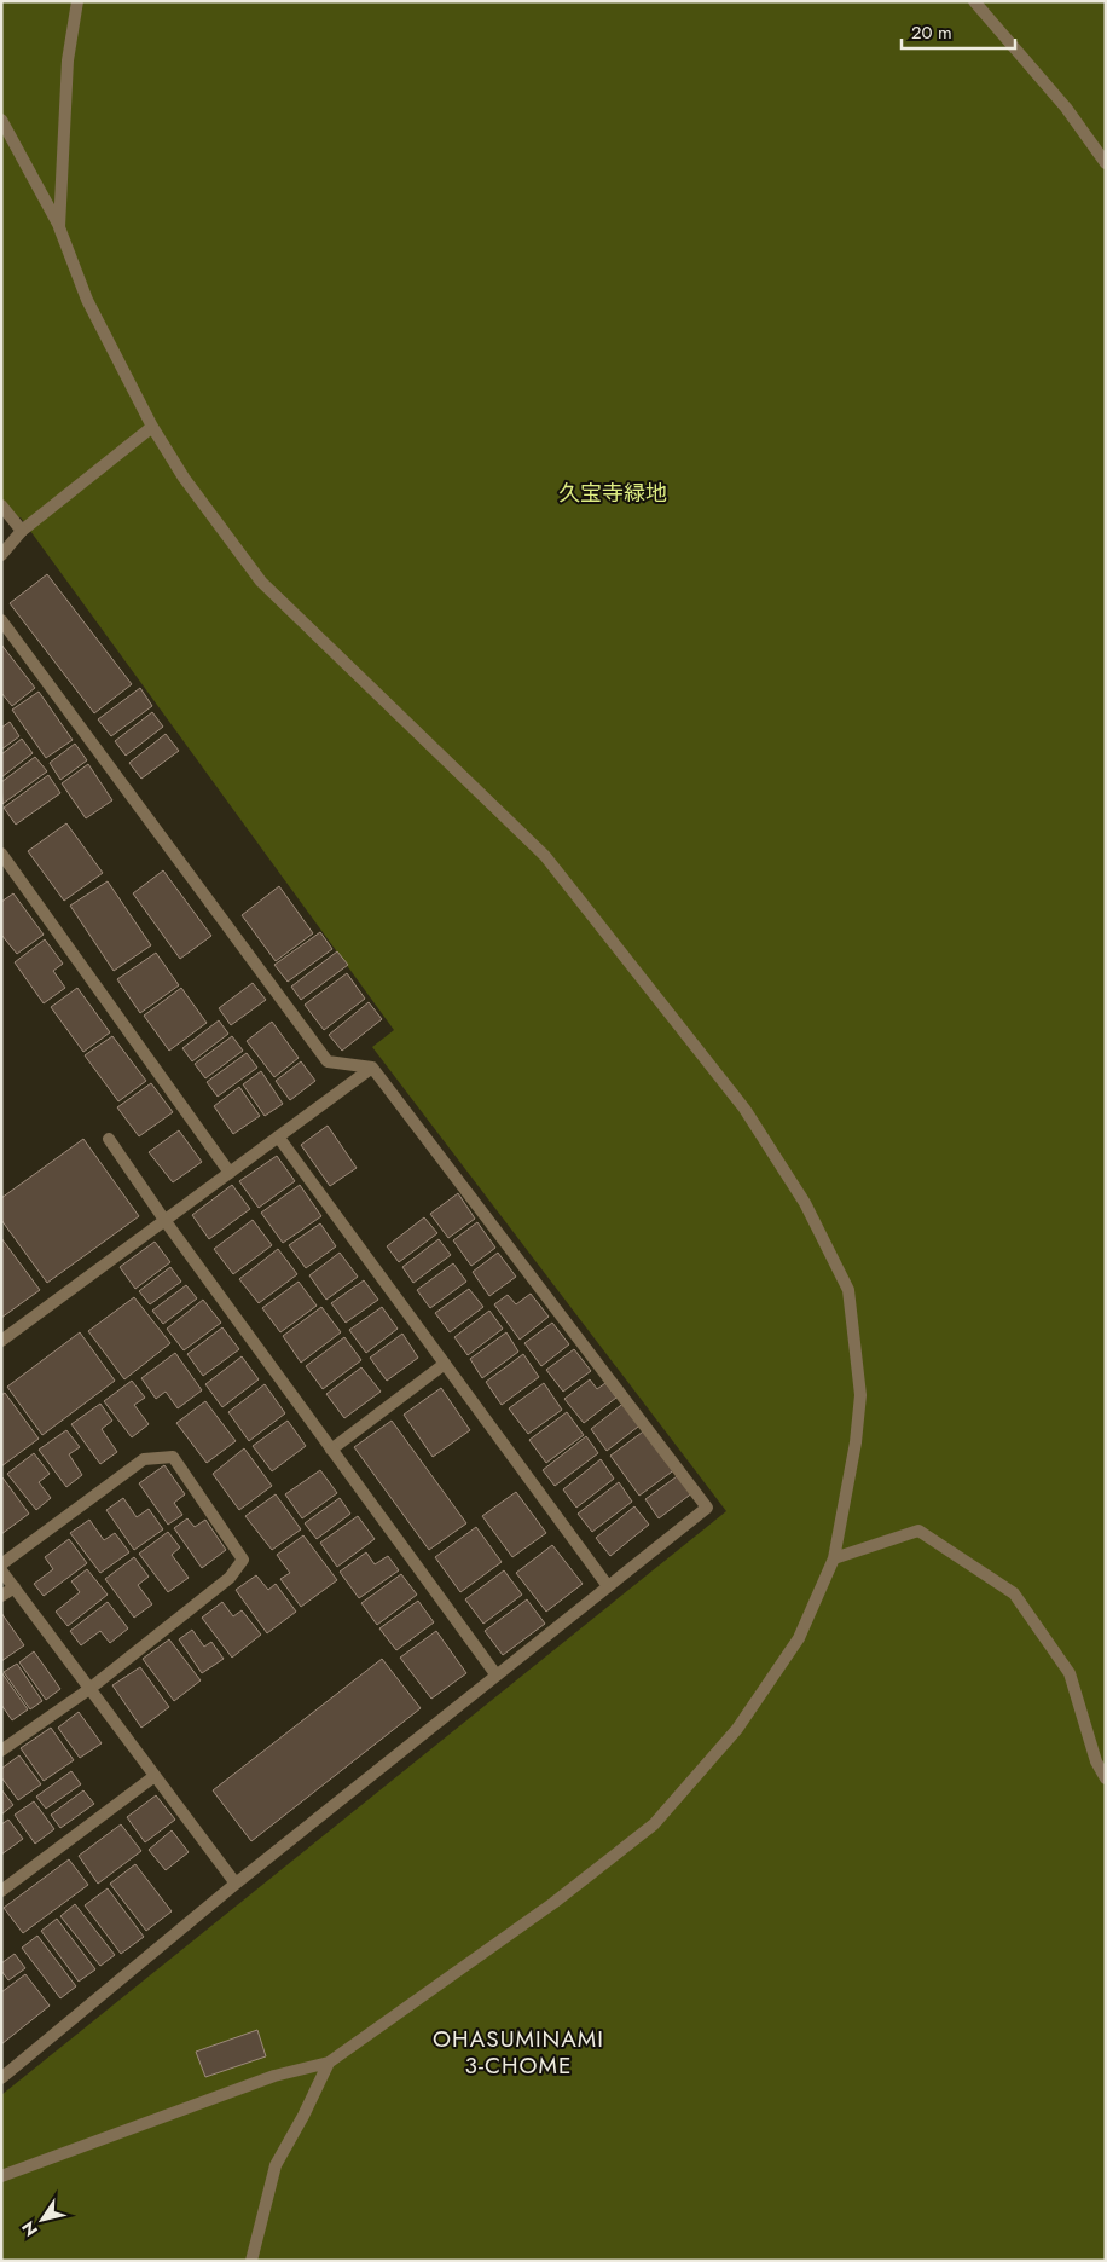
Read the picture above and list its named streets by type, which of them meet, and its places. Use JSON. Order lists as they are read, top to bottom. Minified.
{"districts":["OHASUMINAMI 3-CHOME"],"parks":["久宝寺緑地"],"scale_bar":"20 m","north":"bottom left"}
